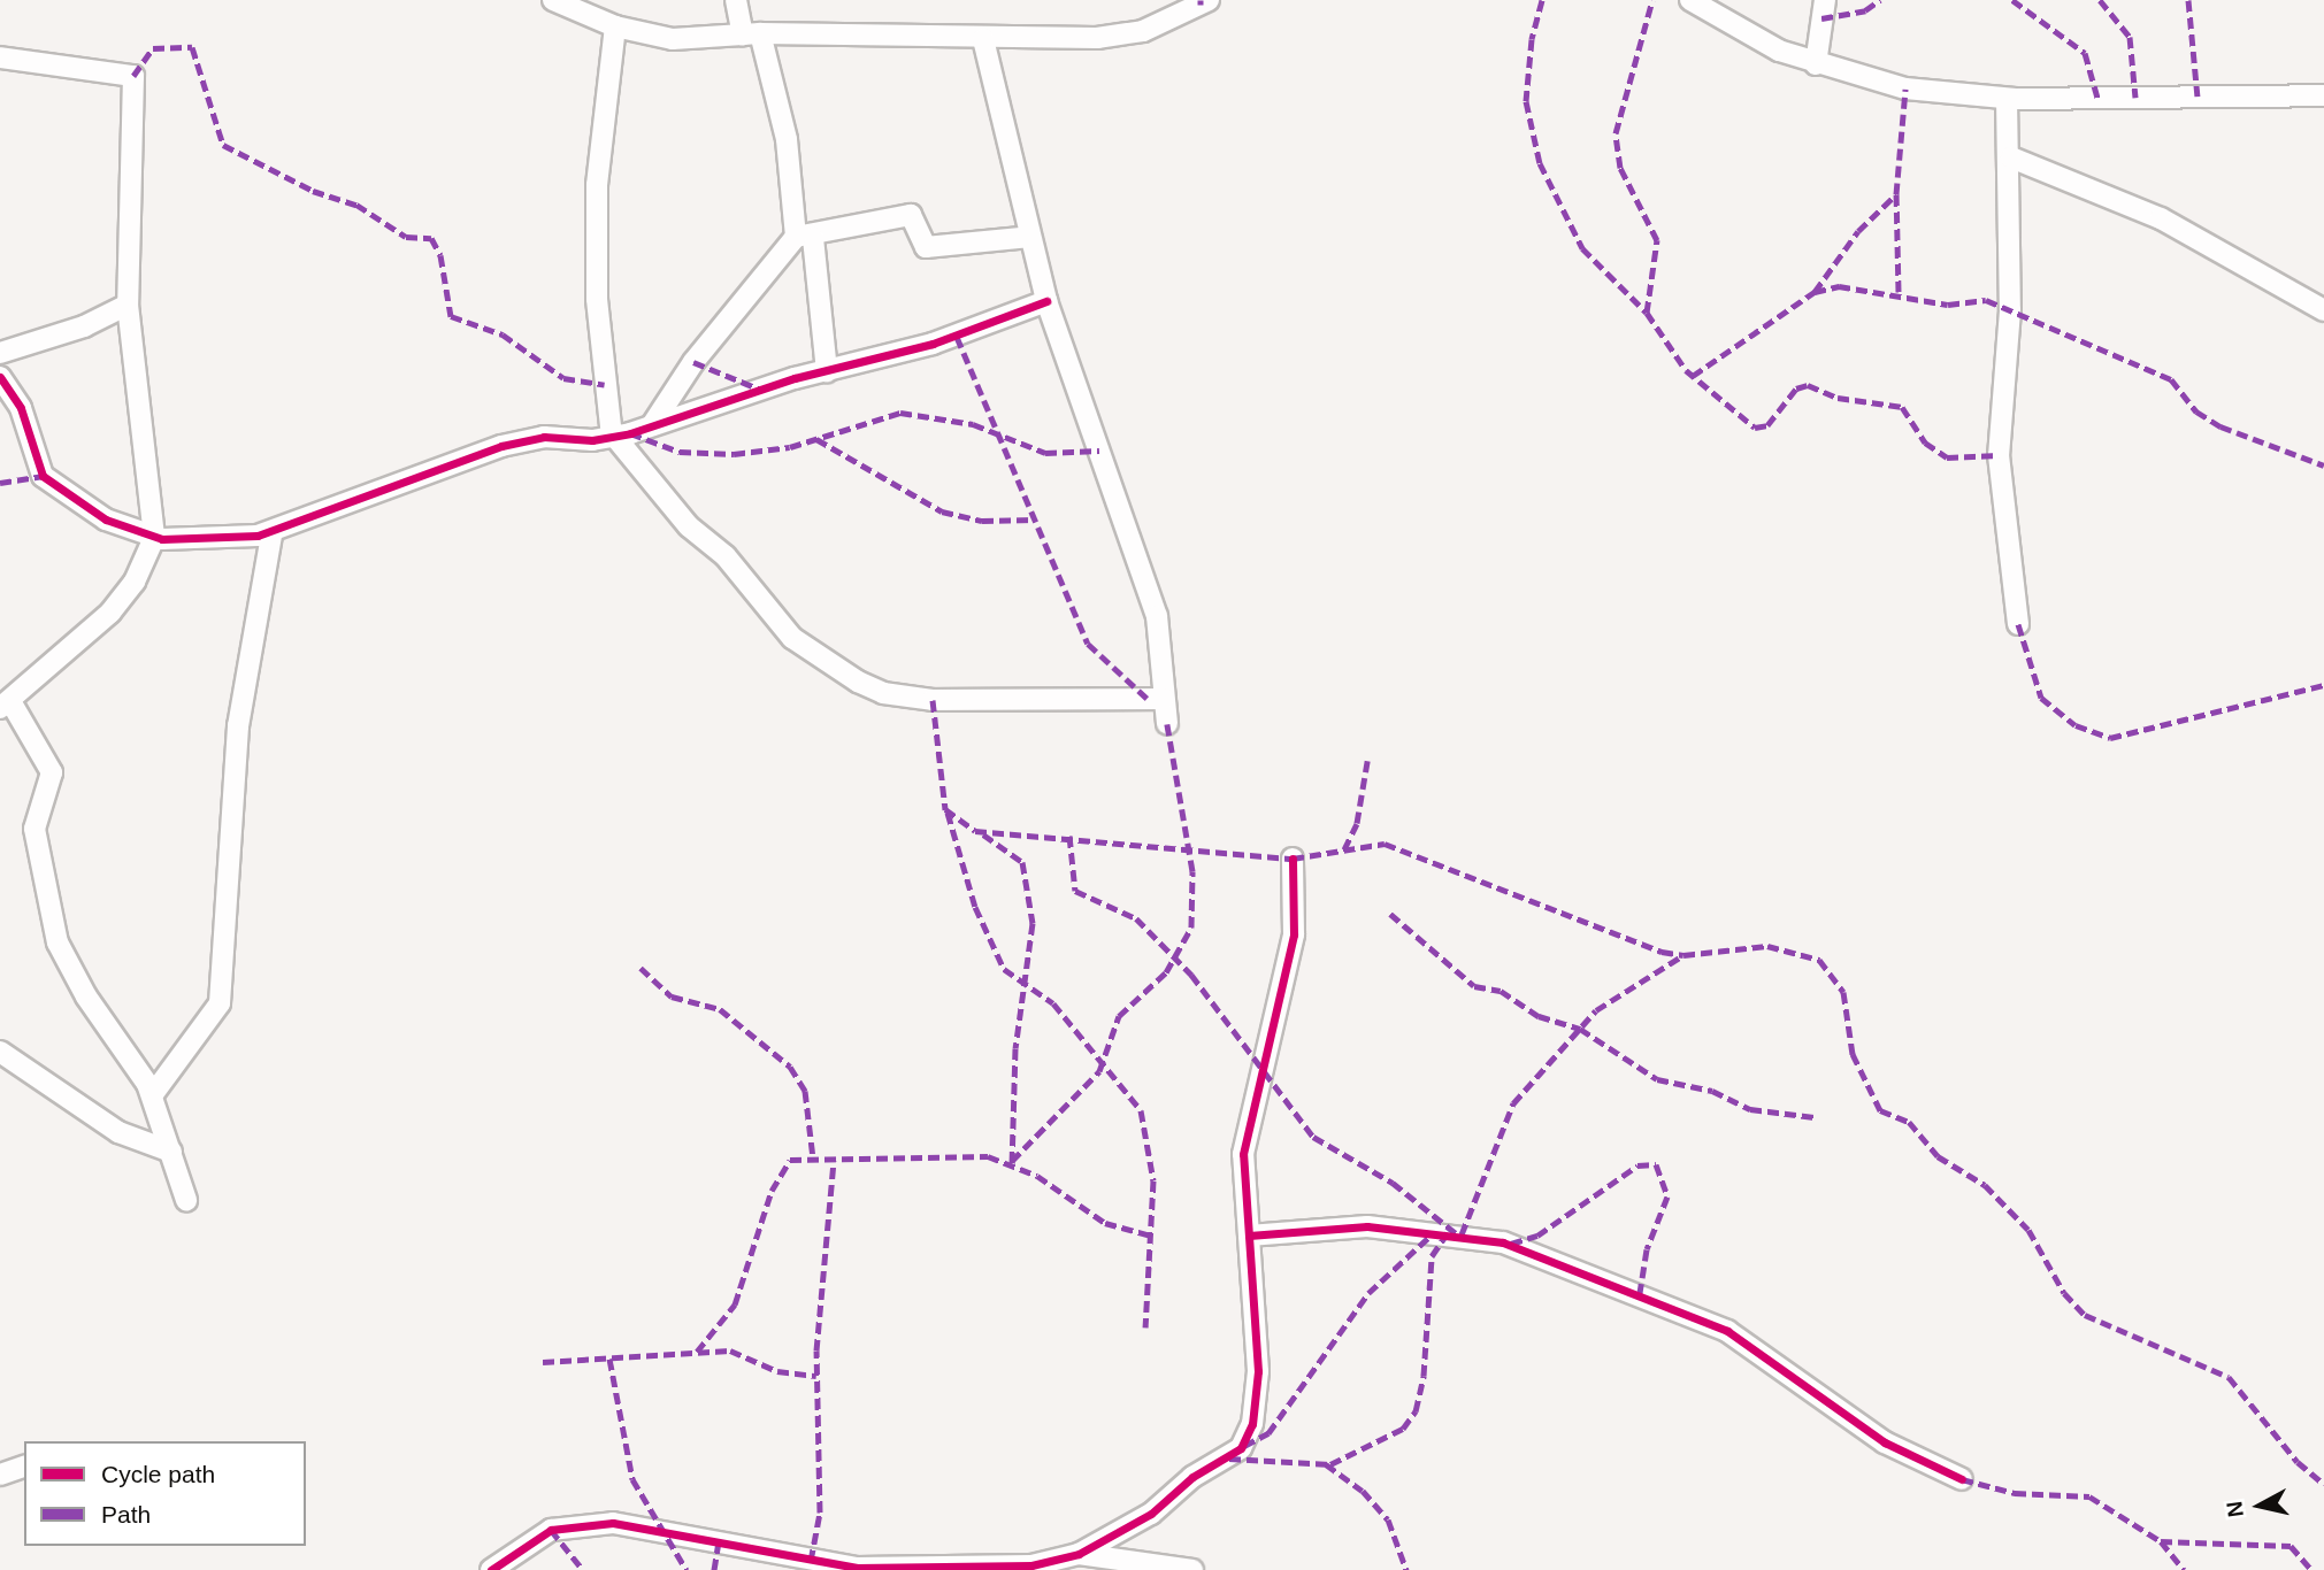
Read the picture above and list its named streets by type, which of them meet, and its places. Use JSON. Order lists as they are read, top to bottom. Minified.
{"legend":["Cycle path","Path"],"north":"left"}
